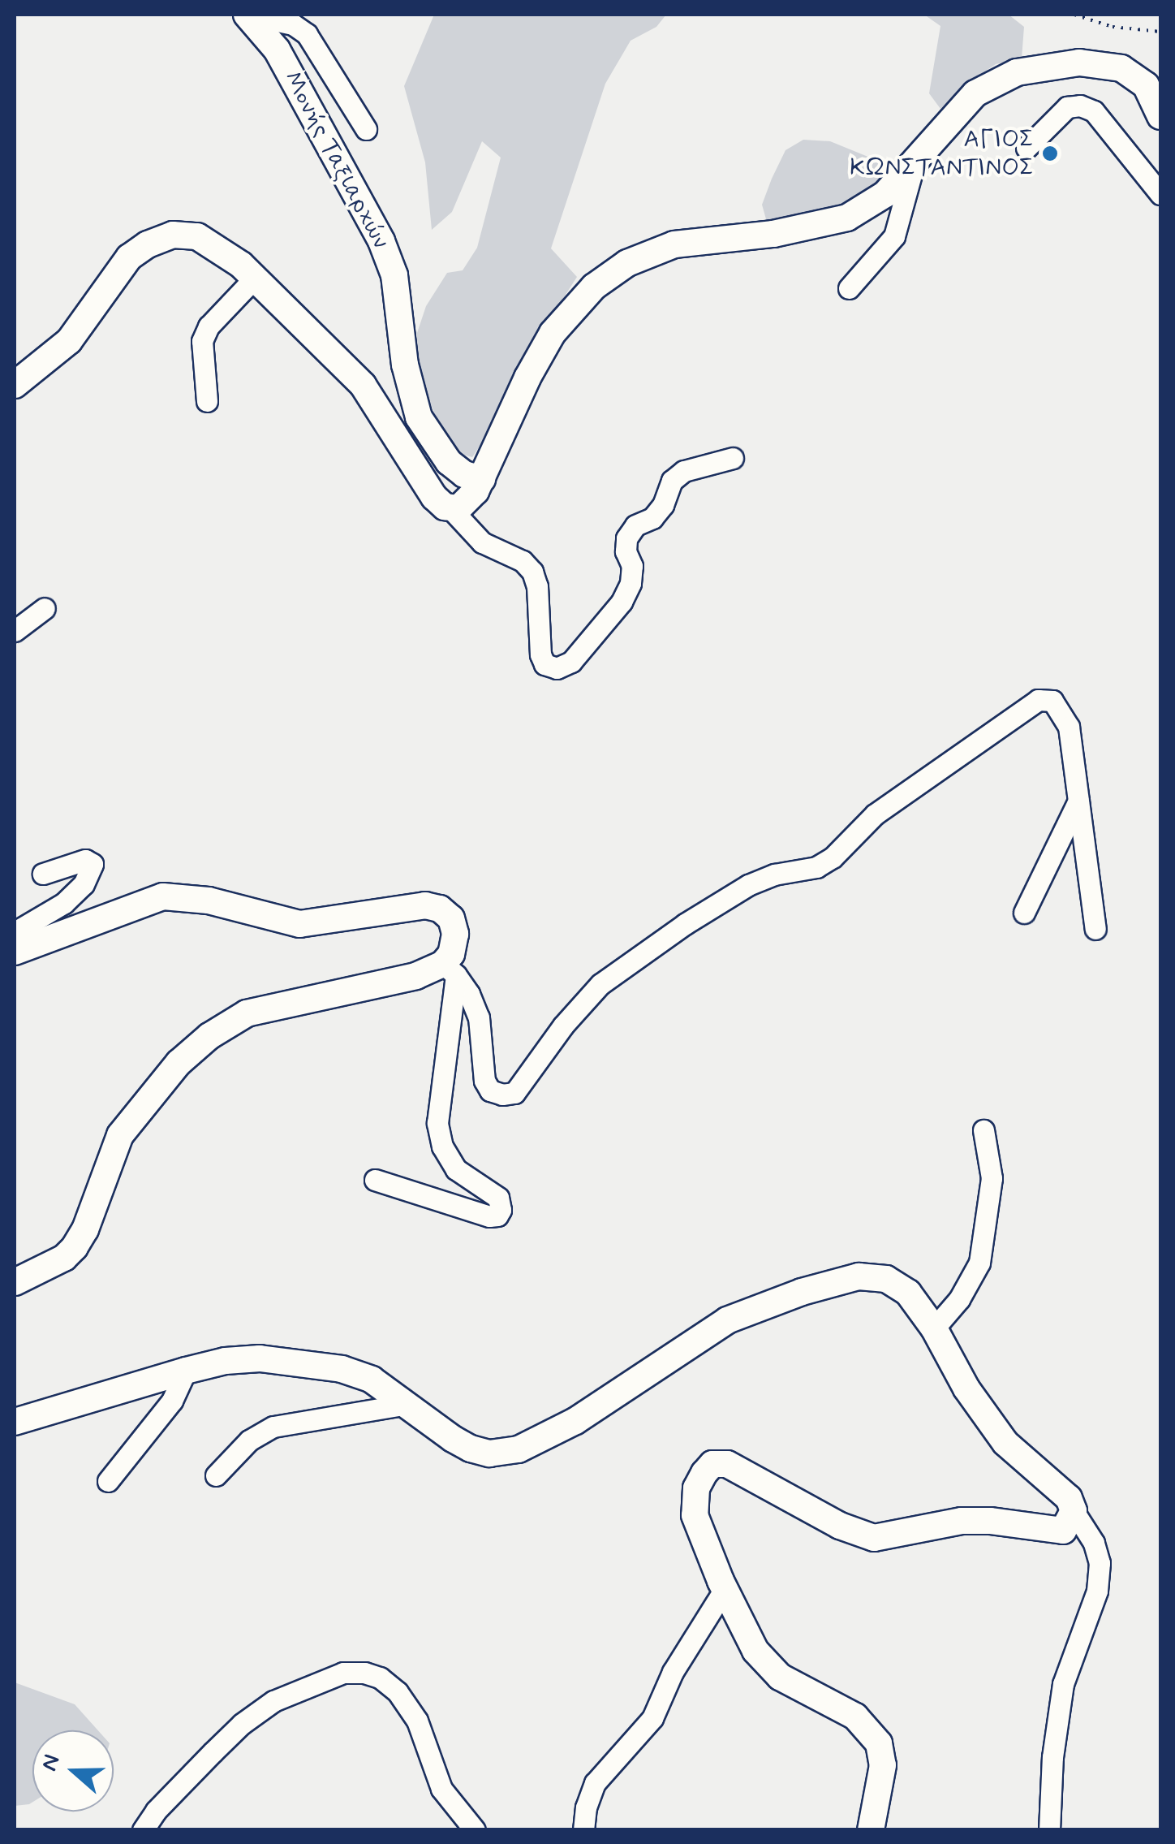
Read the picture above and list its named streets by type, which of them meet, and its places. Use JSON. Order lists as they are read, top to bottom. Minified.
{"streets":{"main road":["Μονής Ταξιαρχών"]},"places":["ΑΓΙΟΣ ΚΩΝΣΤΑΝΤΙΝΟΣ"],"north":"left"}
